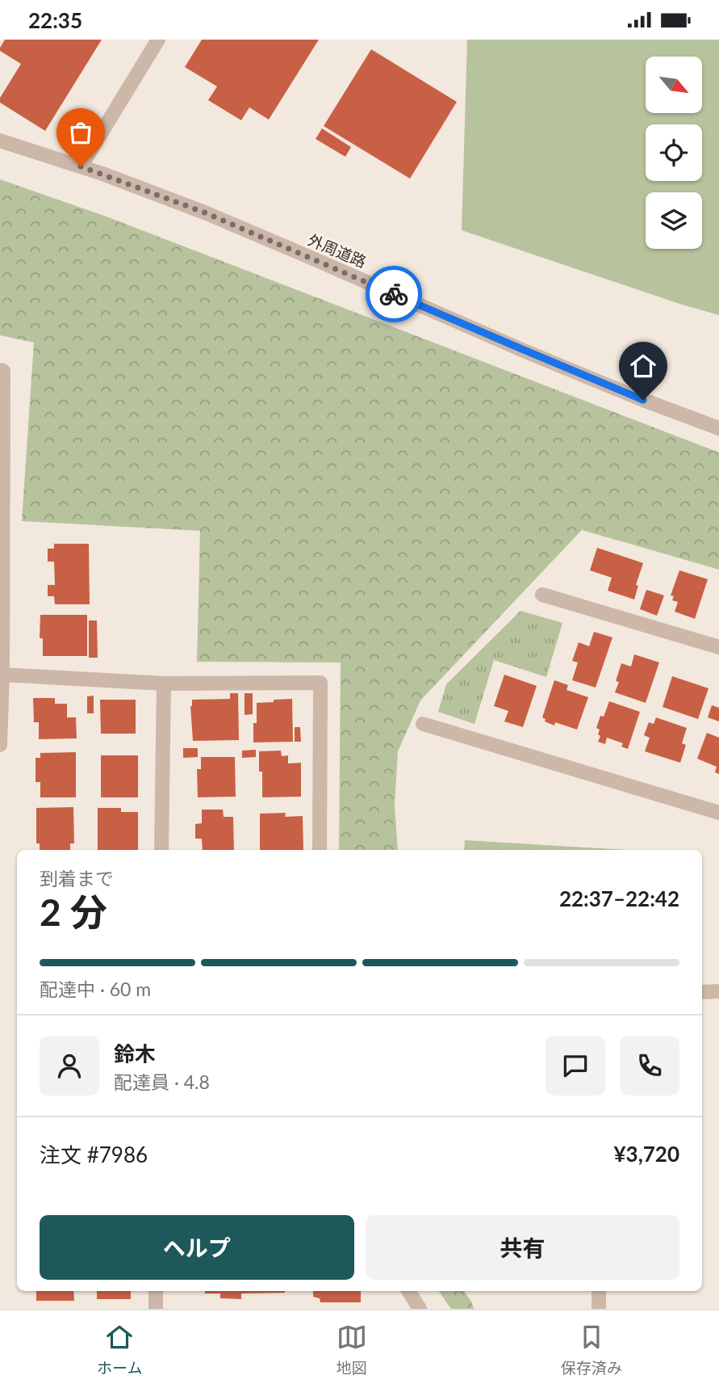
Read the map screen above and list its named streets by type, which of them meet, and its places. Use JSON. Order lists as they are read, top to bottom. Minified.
{"streets":{"street":["外周道路"]},"north":"bottom right","page":{"status":"22:35","heading":["2 分","到着まで","22:37–22:42"],"panel":["鈴木","配達員 · 4.8","注文 #7986","¥3,720"],"bar":"配達中 · 60 m","buttons":["ヘルプ","共有"],"tabs":["ホーム","地図","保存済み"]}}
